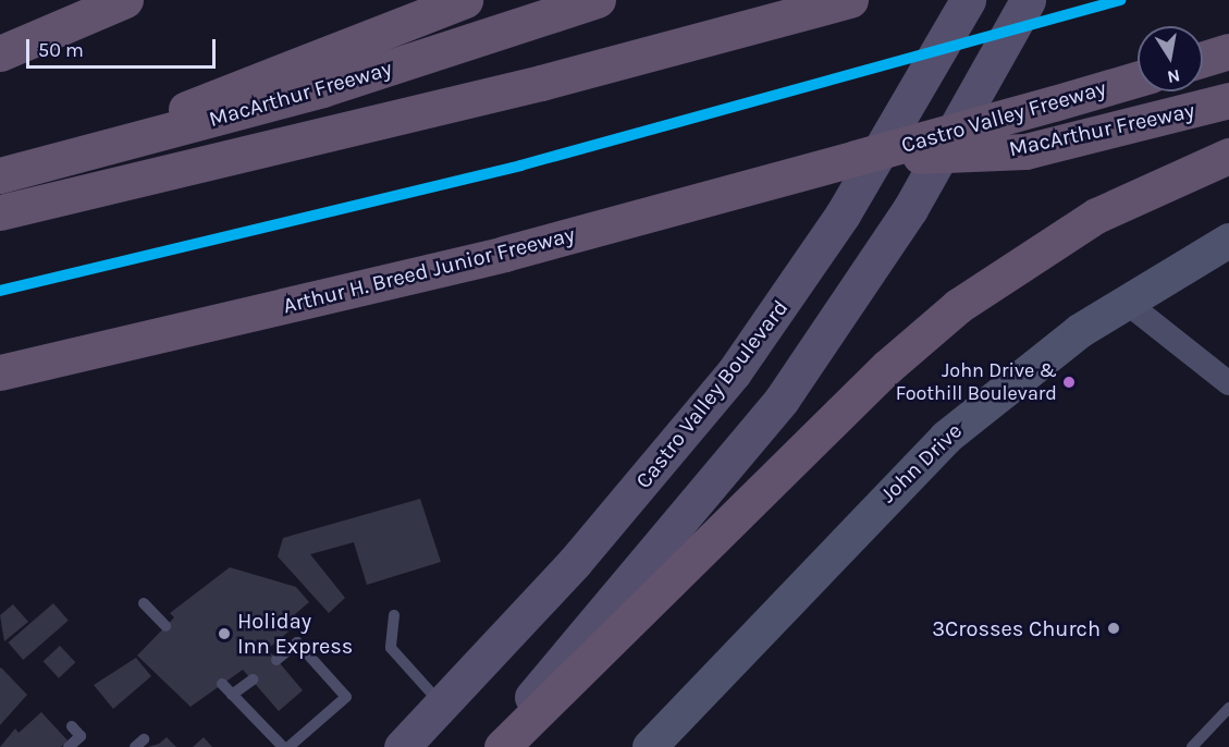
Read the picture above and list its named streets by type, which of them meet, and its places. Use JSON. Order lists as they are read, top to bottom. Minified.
{"streets":{"highway":["MacArthur Freeway","Castro Valley Freeway","Arthur H. Breed Junior Freeway"],"main road":["Castro Valley Boulevard","John Drive"]},"crossings":[["MacArthur Freeway","Castro Valley Freeway"],["MacArthur Freeway","Arthur H. Breed Junior Freeway"],["Castro Valley Freeway","Arthur H. Breed Junior Freeway"]],"places":["John Drive & Foothill Boulevard","3Crosses Church","Holiday Inn Express"],"scale_bar":"50 m","north":"bottom"}
